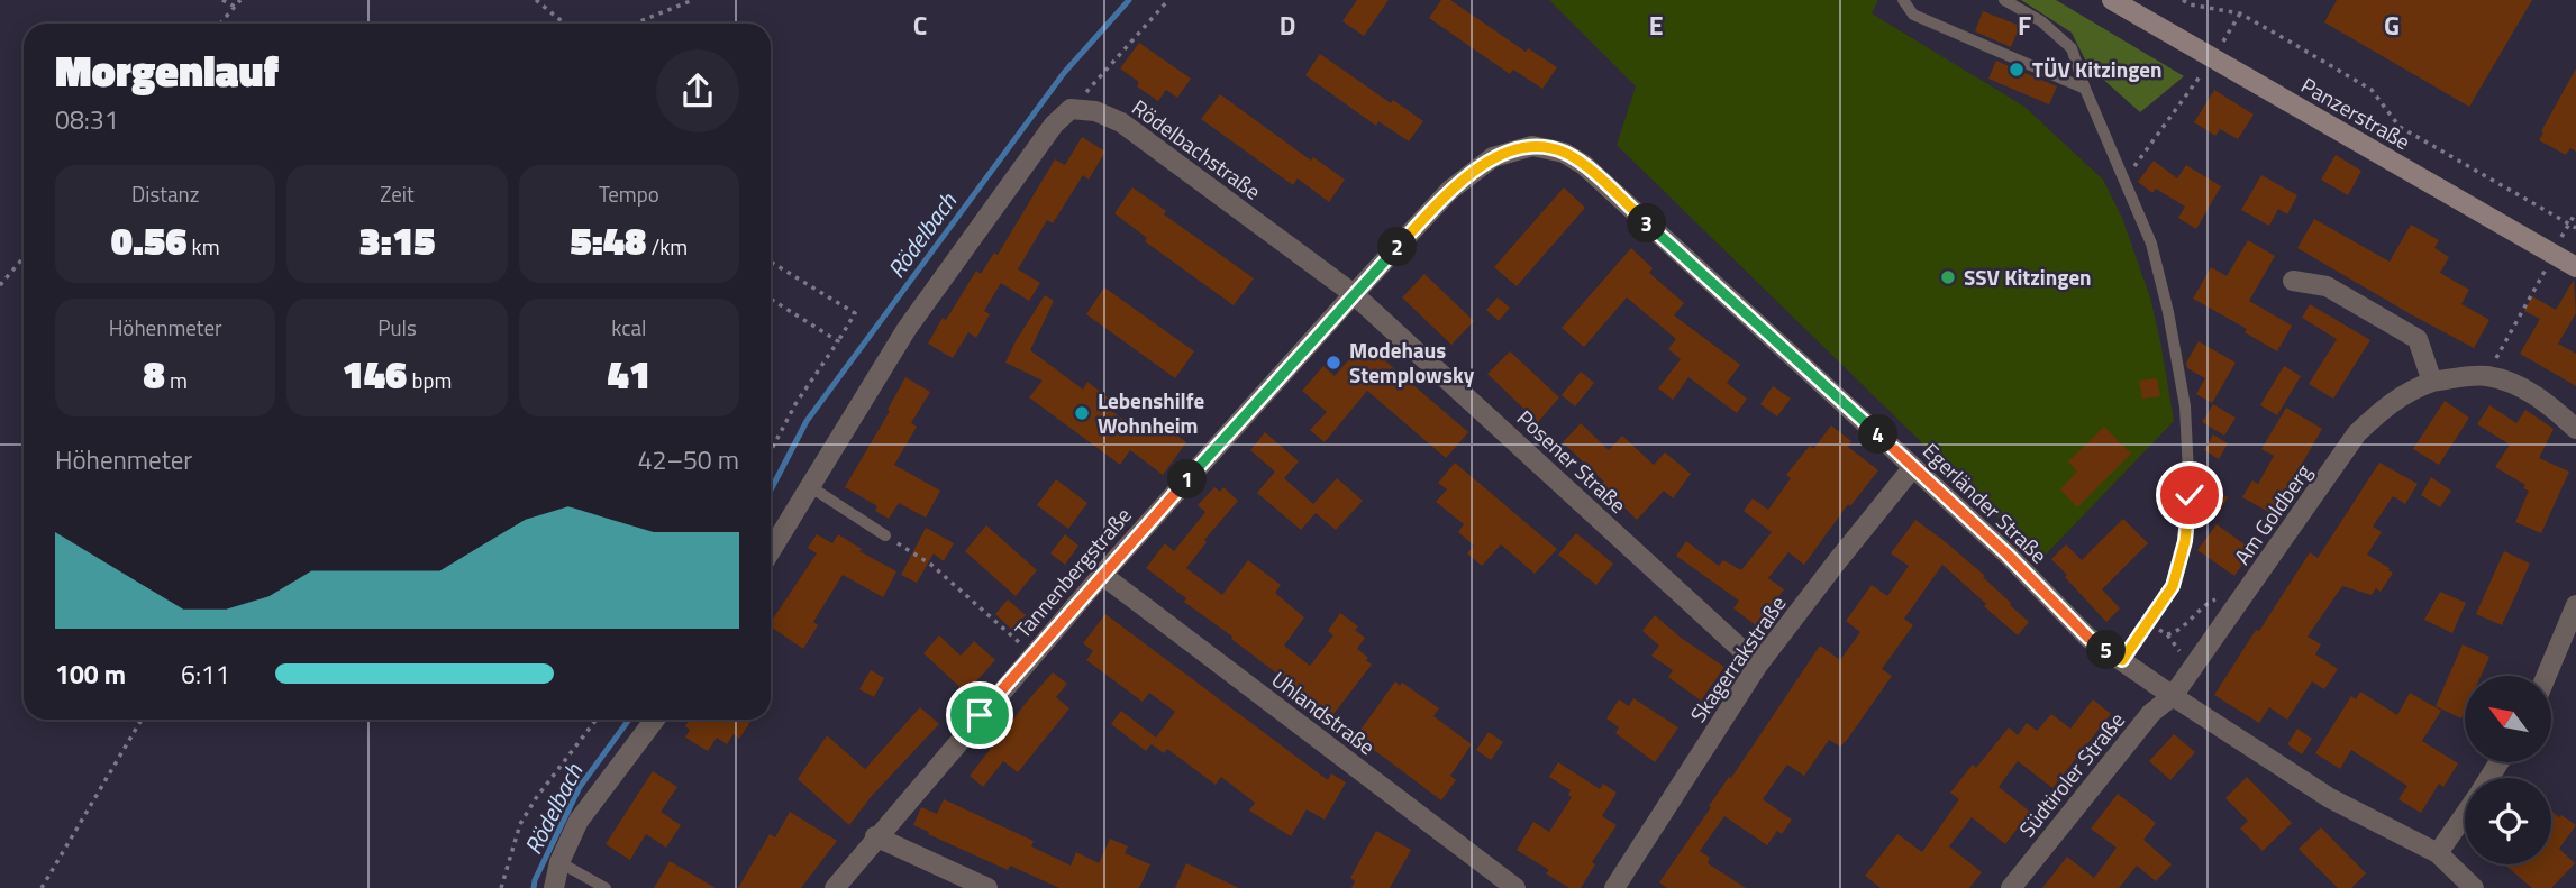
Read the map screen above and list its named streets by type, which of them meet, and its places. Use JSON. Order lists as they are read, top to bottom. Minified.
{"streets":{"main road":["Panzerstraße"],"street":["Rödelbachstraße","Posener Straße","Egerländer Straße","Am Goldberg","Tannenbergstraße","Skagerrakstraße","Uhlandstraße","Südtiroler Straße"]},"crossings":[["Rödelbachstraße","Posener Straße"],["Rödelbachstraße","Egerländer Straße"],["Rödelbachstraße","Tannenbergstraße"],["Posener Straße","Egerländer Straße"],["Posener Straße","Tannenbergstraße"],["Posener Straße","Skagerrakstraße"],["Egerländer Straße","Am Goldberg"],["Egerländer Straße","Tannenbergstraße"],["Egerländer Straße","Skagerrakstraße"],["Egerländer Straße","Südtiroler Straße"],["Am Goldberg","Südtiroler Straße"],["Tannenbergstraße","Uhlandstraße"]],"water":["Rödelbach"],"places":["TÜV Kitzingen","SSV Kitzingen","Modehaus Stemplowsky","Lebenshilfe Wohnheim"],"north":"top left","page":{"heading":["Morgenlauf","08:31"],"stats":[["Distanz","0.56 km"],["Zeit","3:15"],["Tempo","5:48 /km"],["Höhenmeter","8 m"],["Puls","146 bpm"],["kcal","41"]],"pins":["3","2","4","1","5"],"chart":["Höhenmeter","42–50 m"],"list":[{"name":"100 m","note":"6:11"}]},"grid":{"columns":["C","D","E","F","G"]}}
